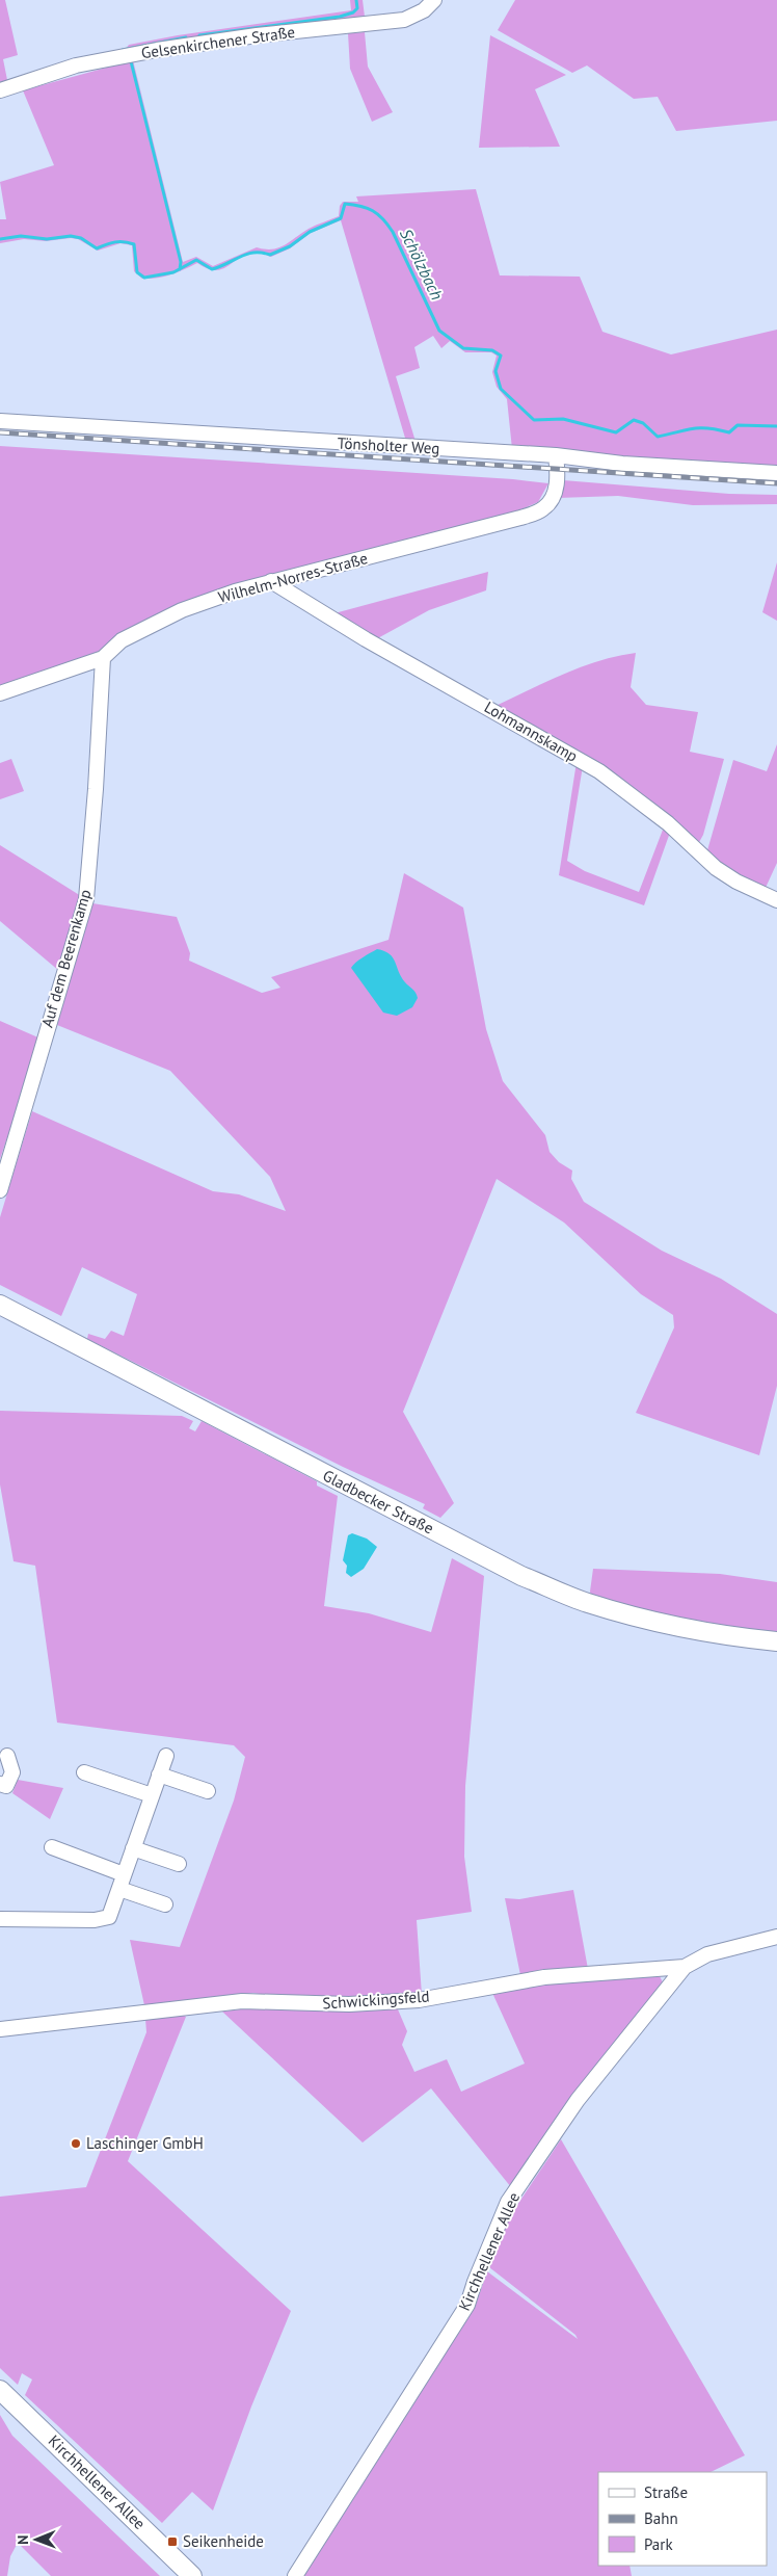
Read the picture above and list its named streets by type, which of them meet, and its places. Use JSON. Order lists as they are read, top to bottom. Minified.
{"streets":{"main road":["Gladbecker Straße","Kirchhellener Allee"],"street":["Gelsenkirchener Straße","Tönsholter Weg","Wilhelm-Norres-Straße","Lohmannskamp","Auf dem Beerenkamp","Schwickingsfeld"]},"crossings":[["Tönsholter Weg","Wilhelm-Norres-Straße"],["Wilhelm-Norres-Straße","Lohmannskamp"],["Wilhelm-Norres-Straße","Auf dem Beerenkamp"],["Schwickingsfeld","Kirchhellener Allee"]],"water":["Schölzbach"],"places":{"other":["Laschinger GmbH"],"transit":["Seikenheide"]},"legend":["Straße","Bahn","Park"],"north":"left"}
